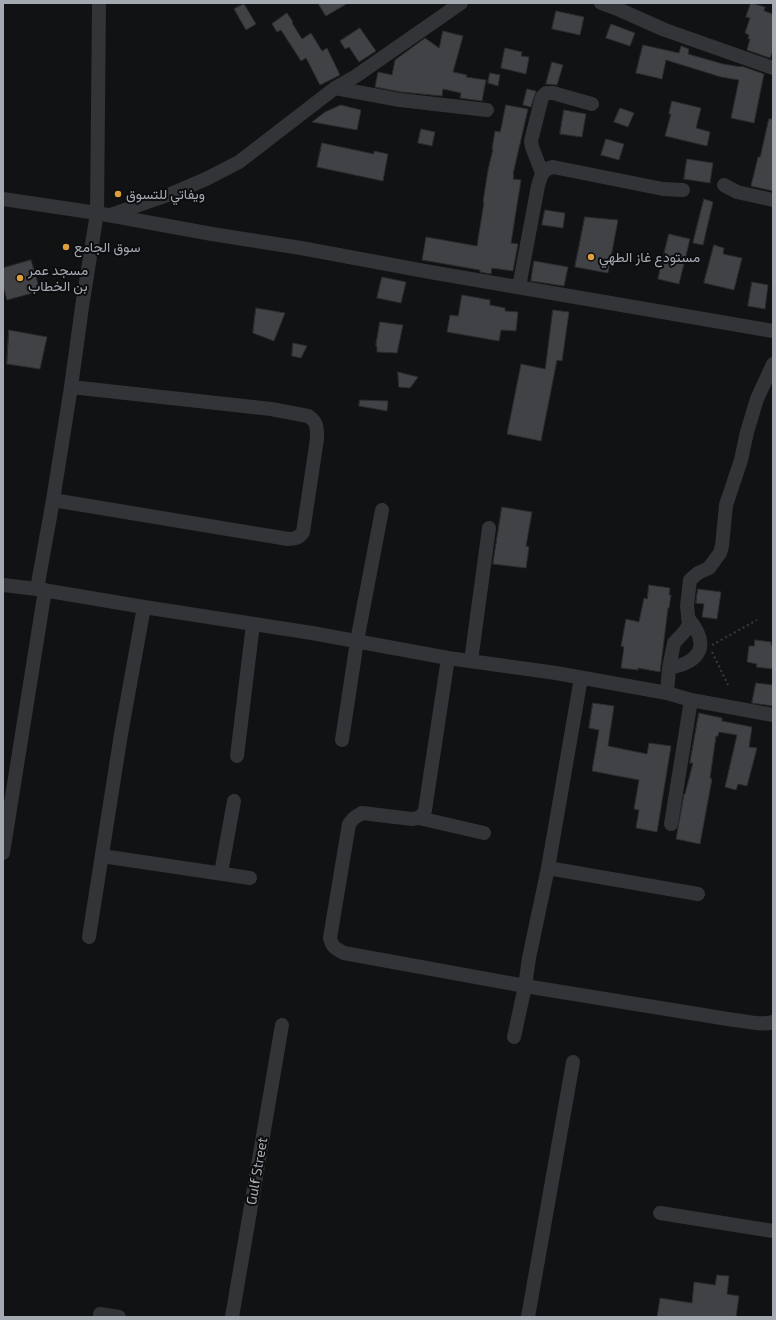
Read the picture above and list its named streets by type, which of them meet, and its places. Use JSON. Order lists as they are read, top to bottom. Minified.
{"streets":{"street":["Gulf Street"]},"places":["ويفاتي للتسوق","سوق الجامع","مستودع غاز الطهي","مسجد عمر بن الخطاب"]}
